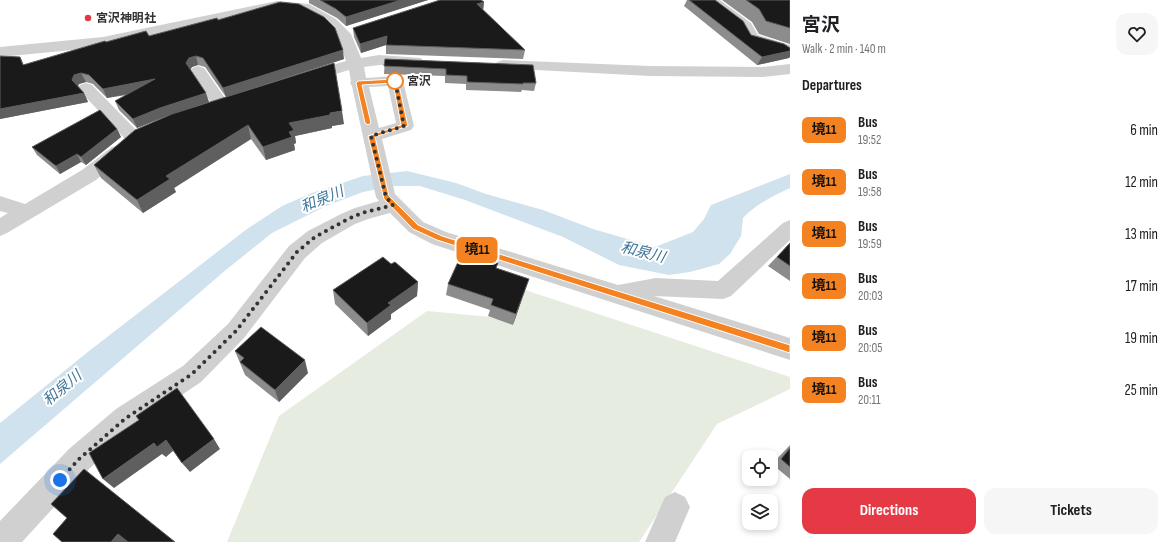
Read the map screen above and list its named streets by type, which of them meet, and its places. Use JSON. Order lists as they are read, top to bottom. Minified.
{"water":["和泉川"],"places":["宮沢神明社","宮沢"],"lines":["bus line 境11"],"page":{"on_map":"境11","heading":[["宮沢","Walk · 2 min · 140 m"],"Departures"],"list":[{"mark":"境11","name":"Bus","note":"19:52","value":"6 min"},{"mark":"境11","name":"Bus","note":"19:58","value":"12 min"},{"mark":"境11","name":"Bus","note":"19:59","value":"13 min"},{"mark":"境11","name":"Bus","note":"20:03","value":"17 min"},{"mark":"境11","name":"Bus","note":"20:05","value":"19 min"},{"mark":"境11","name":"Bus","note":"20:11","value":"25 min"}],"buttons":["Directions","Tickets"]}}
